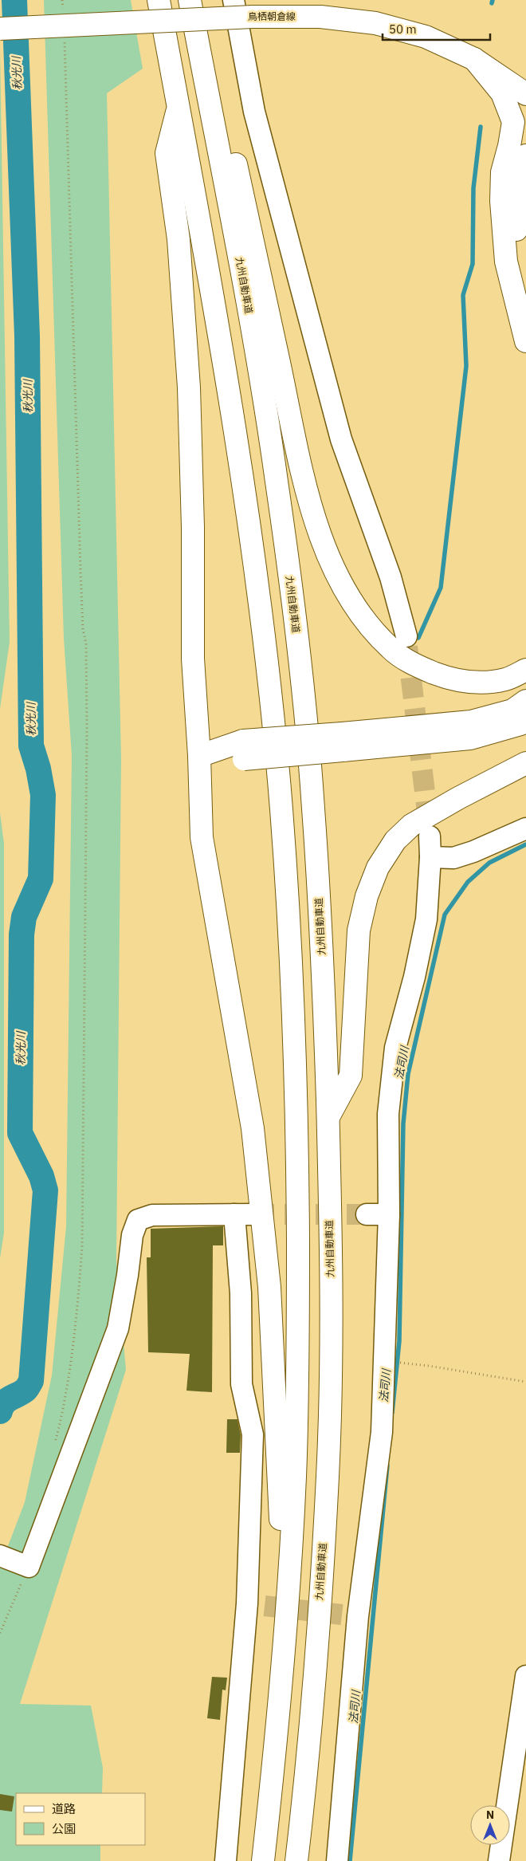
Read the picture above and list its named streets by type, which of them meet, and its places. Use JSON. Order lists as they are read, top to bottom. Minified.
{"streets":{"main road":["鳥栖朝倉線","九州自動車道"]},"water":["秋光川","法司川"],"legend":["道路","公園"],"scale_bar":"50 m","north":"top"}
